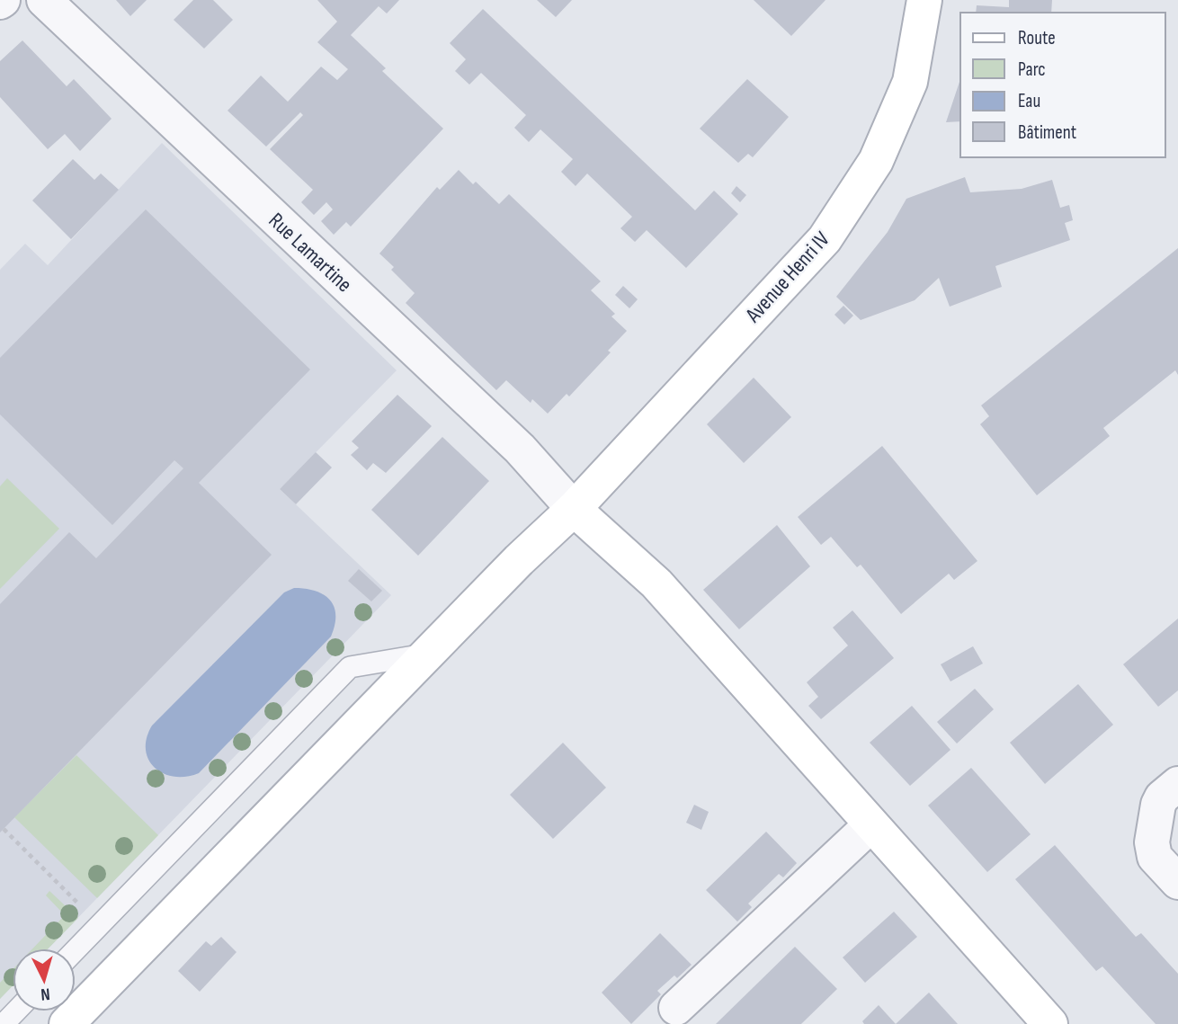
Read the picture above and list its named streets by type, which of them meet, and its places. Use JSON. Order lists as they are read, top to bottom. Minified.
{"streets":{"main road":["Avenue Henri IV"],"street":["Rue Lamartine"]},"crossings":[["Rue Lamartine","Avenue Henri IV"]],"legend":["Route","Parc","Eau","Bâtiment"],"north":"bottom"}
